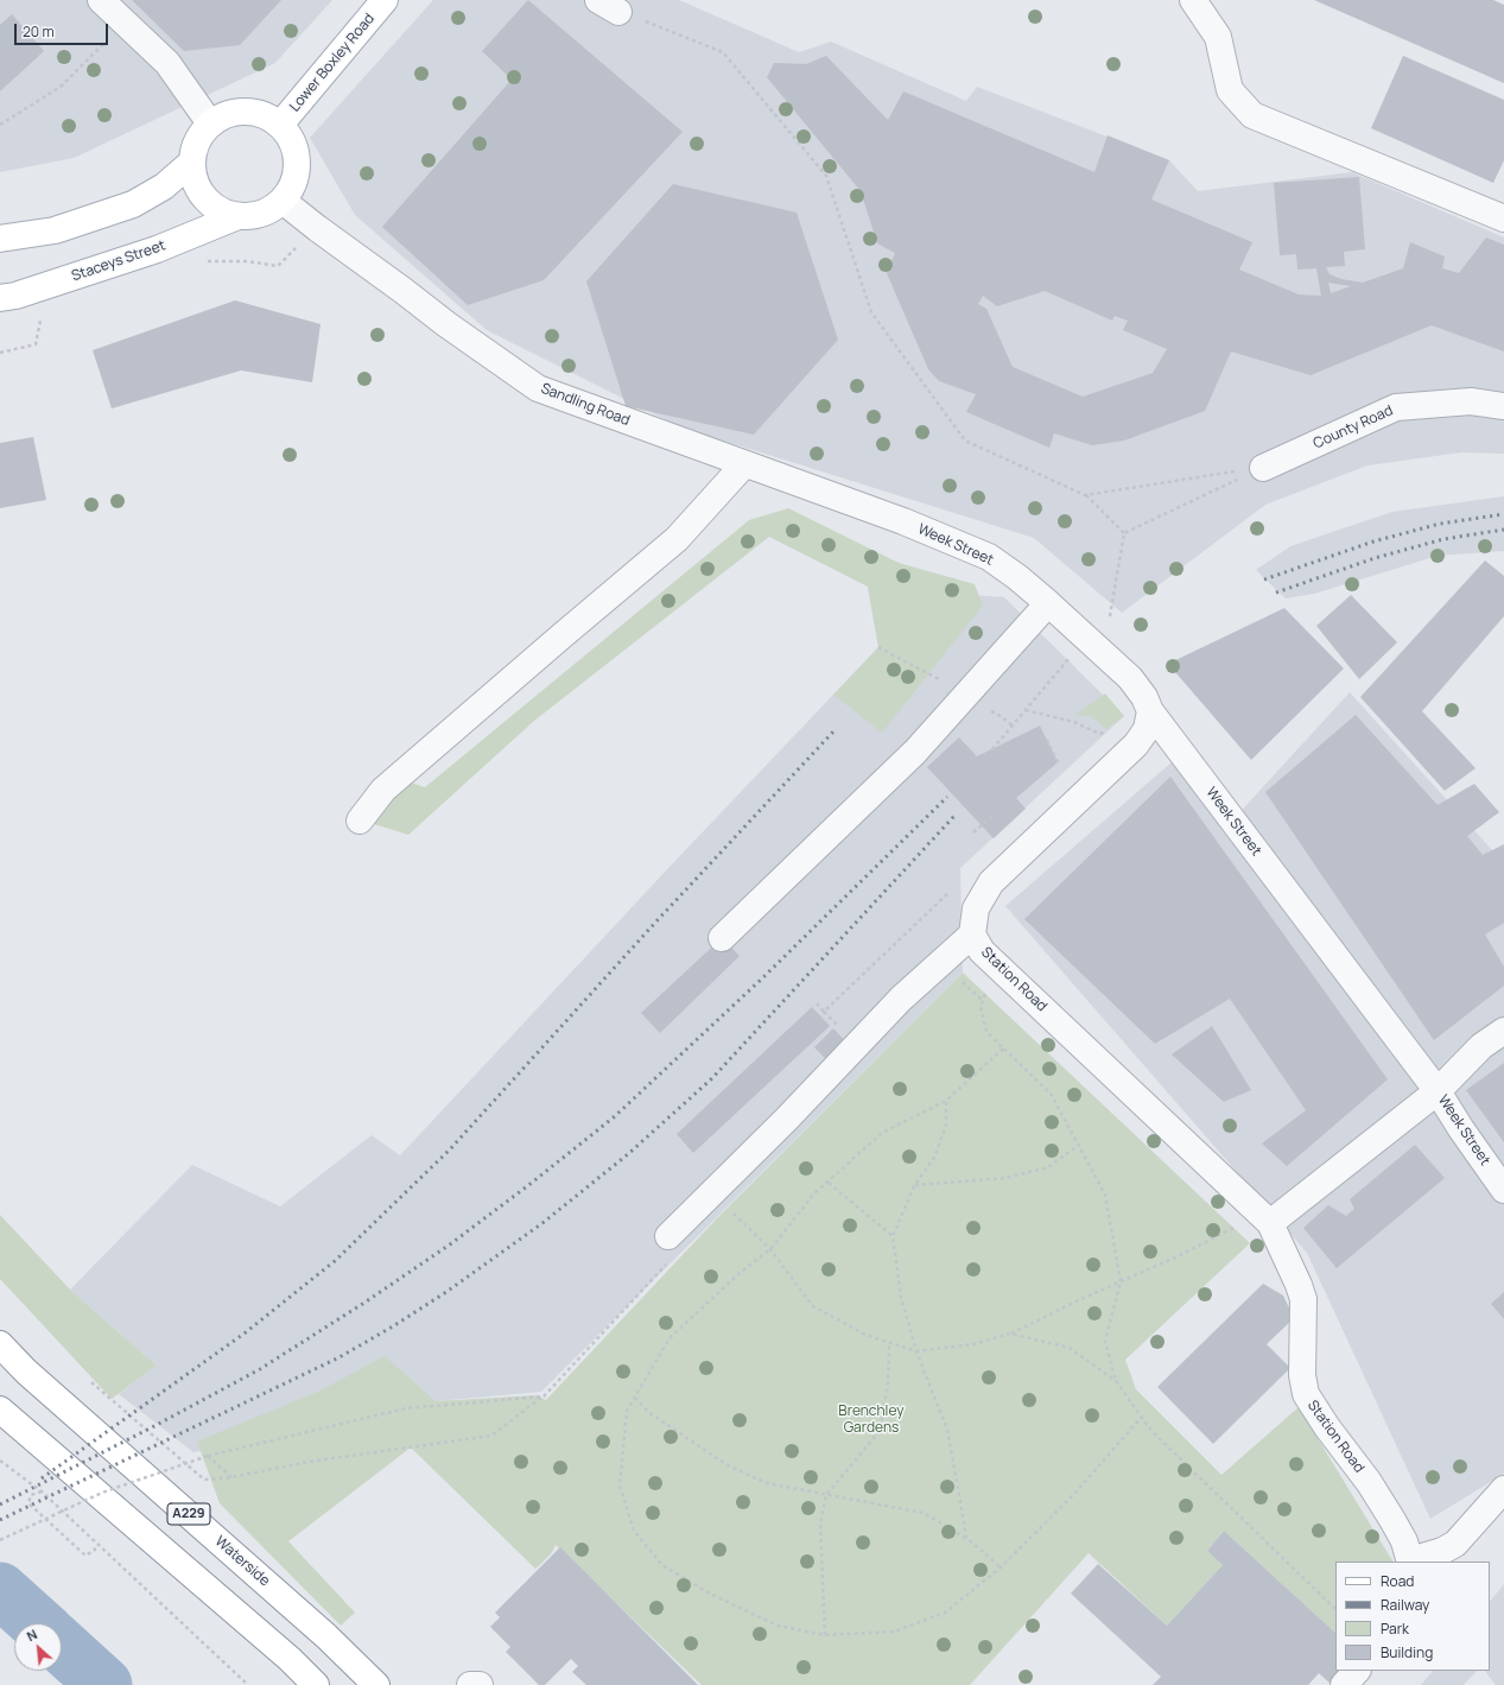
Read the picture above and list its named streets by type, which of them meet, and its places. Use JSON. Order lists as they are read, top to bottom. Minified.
{"streets":{"main road":["Lower Boxley Road","Staceys Street","A229","Waterside"],"street":["Sandling Road","County Road","Week Street","Station Road"]},"crossings":[["Lower Boxley Road","Staceys Street"],["Lower Boxley Road","Sandling Road"],["Staceys Street","Sandling Road"],["Sandling Road","Week Street"],["Week Street","Station Road"]],"parks":["Brenchley Gardens"],"legend":["Road","Railway","Park","Building"],"scale_bar":"20 m","north":"top left"}
